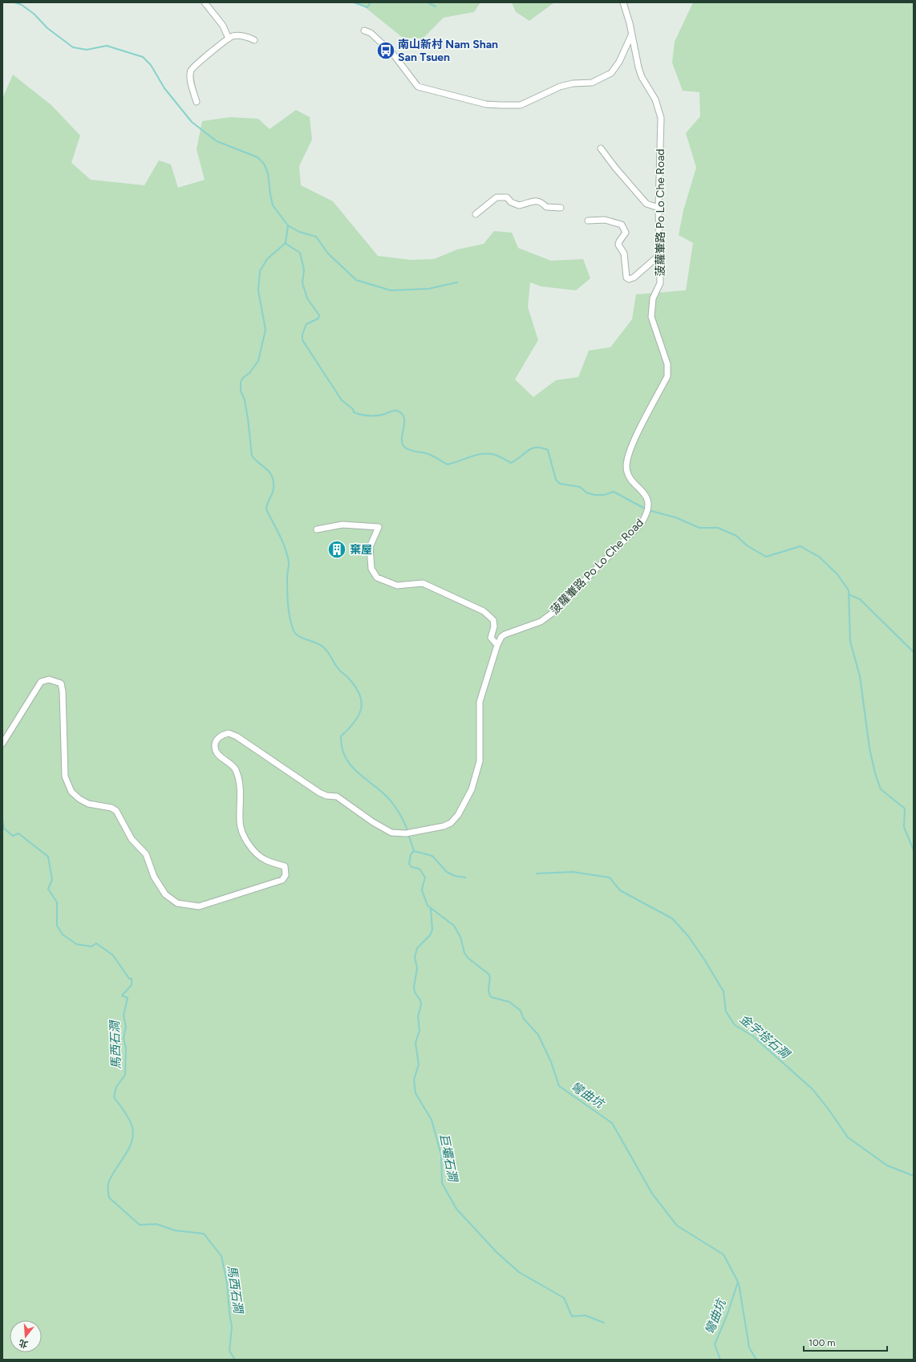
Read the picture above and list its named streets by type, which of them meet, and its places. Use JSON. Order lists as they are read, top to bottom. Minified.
{"streets":{"street":["菠蘿輋路 Po Lo Che Road"]},"water":["金字塔石澗","馬西石澗","彎曲坑","巨壩石澗"],"places":{"bus stop":["南山新村 Nam Shan San Tsuen"],"building":["棄屋"]},"scale_bar":"100 m","north":"bottom"}
